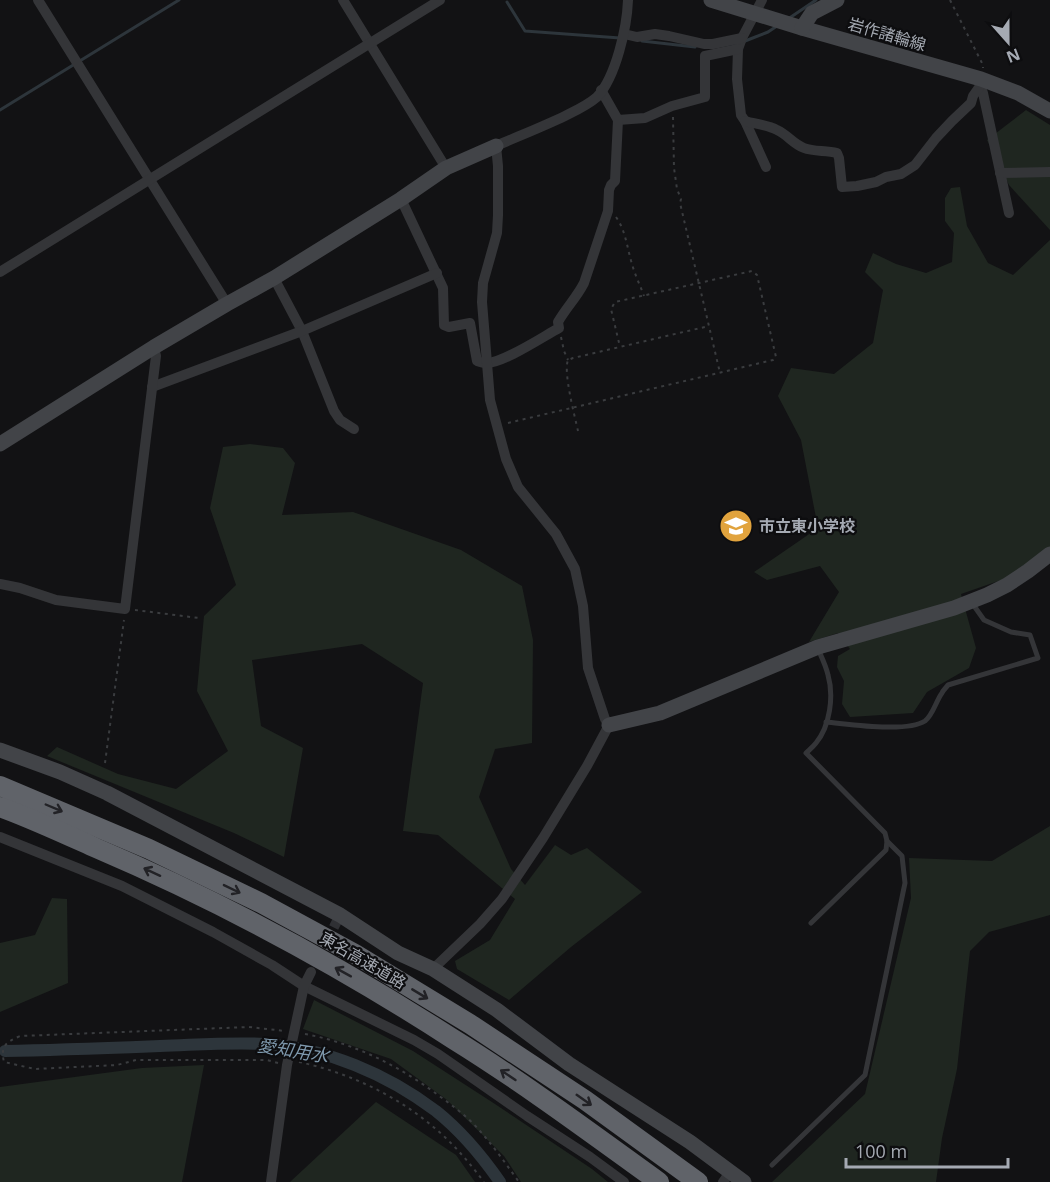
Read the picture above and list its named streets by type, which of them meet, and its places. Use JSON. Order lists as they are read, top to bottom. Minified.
{"streets":{"highway":["東名高速道路"],"street":["岩作諸輪線"]},"water":["愛知用水"],"places":{"school or university":["市立東小学校"]},"scale_bar":"100 m","north":"bottom"}
